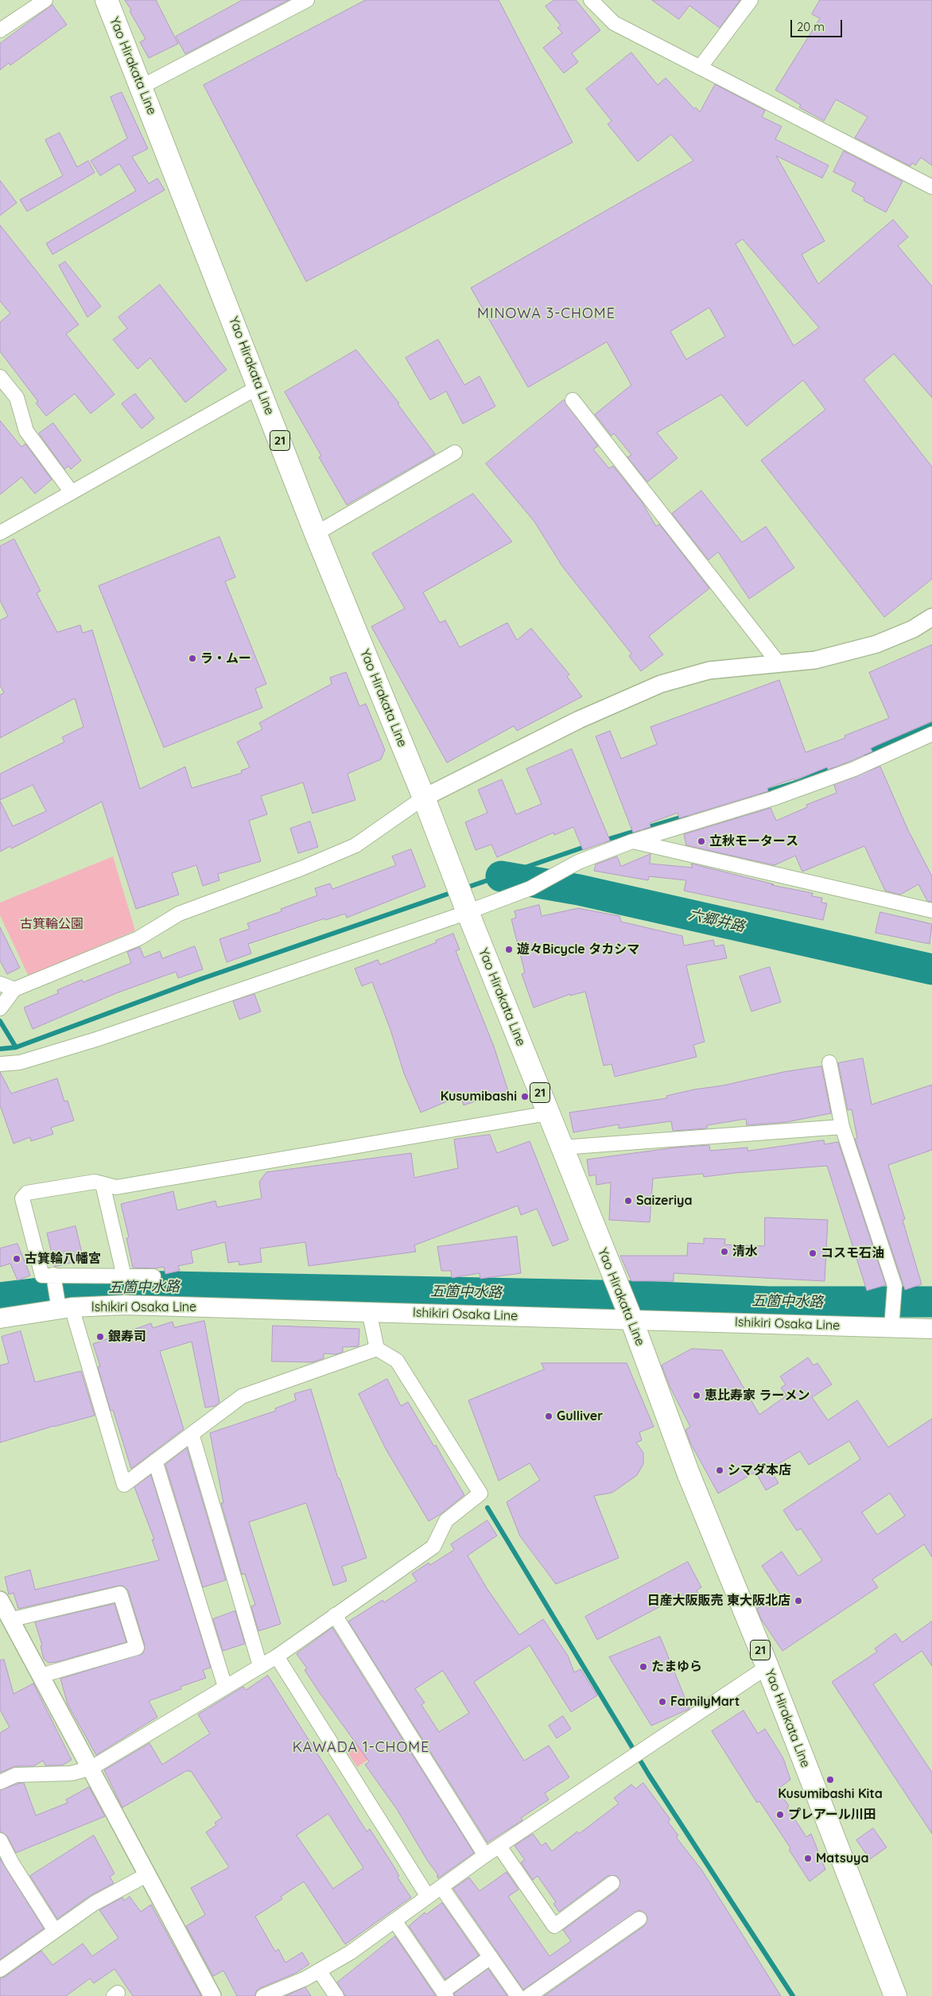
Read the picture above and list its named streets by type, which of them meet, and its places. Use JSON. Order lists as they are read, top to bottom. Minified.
{"streets":{"main road":["Yao Hirakata Line","21","Ishikiri Osaka Line"]},"crossings":[["Yao Hirakata Line","Ishikiri Osaka Line"]],"districts":["MINOWA 3-CHOME","KAWADA 1-CHOME"],"water":["六郷井路","五箇中水路"],"parks":["古箕輪公園"],"places":["ラ・ムー","立秋モータース","遊々Bicycle タカシマ","Kusumibashi","Saizeriya","清水","コスモ石油","古箕輪八幡宮","銀寿司","恵比寿家 ラーメン","Gulliver","シマダ本店","日産大阪販売 東大阪北店","たまゆら","FamilyMart","Kusumibashi Kita","プレアール川田","Matsuya"],"scale_bar":"20 m"}
